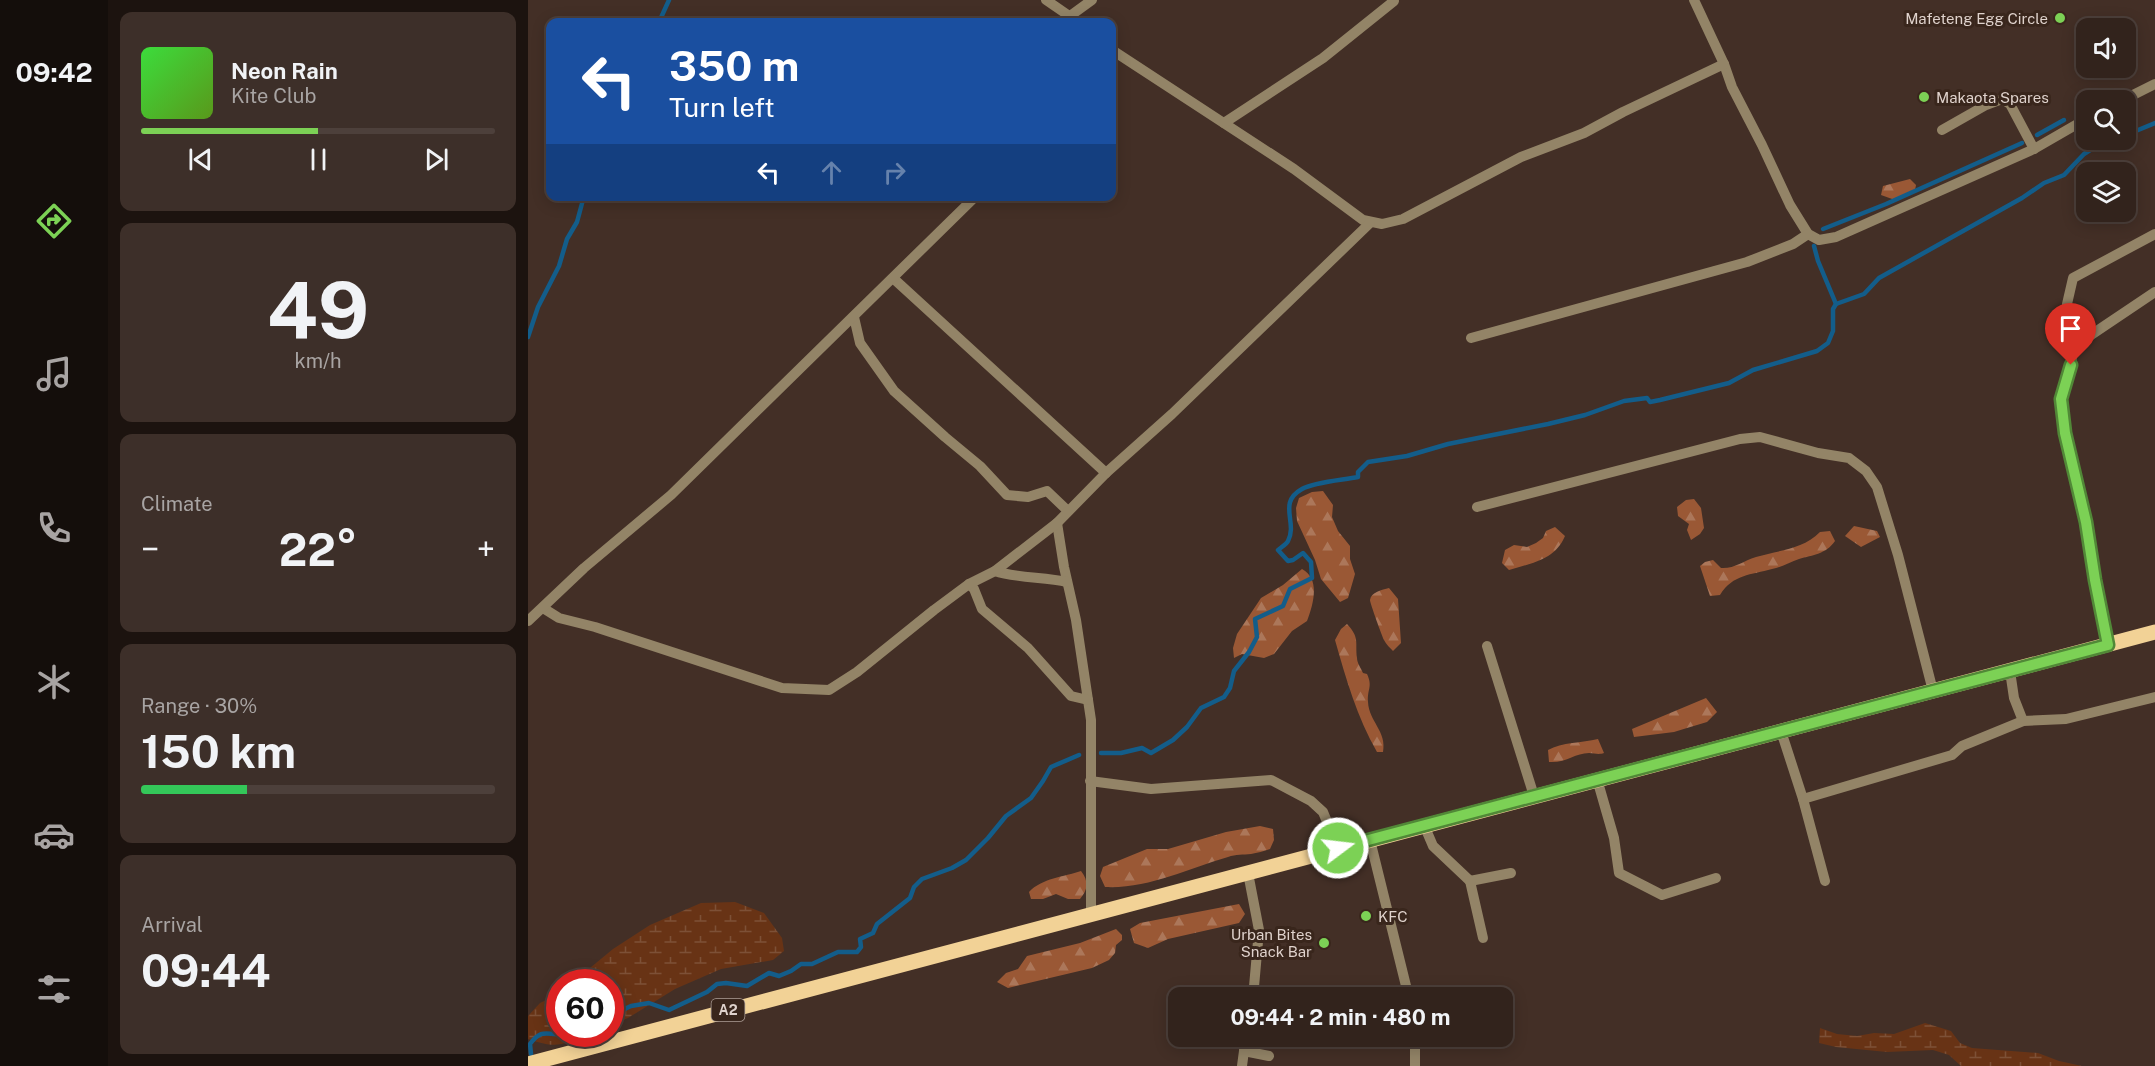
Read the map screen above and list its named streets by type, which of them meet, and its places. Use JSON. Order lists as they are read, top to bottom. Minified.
{"streets":{"main road":["A2"]},"places":["Mafeteng Egg Circle","Makaota Spares","KFC","Urban Bites Snack Bar"],"page":{"tabs":"09:42","turn":["350 m","Turn left"],"song":["Neon Rain","Kite Club"],"tile":[["49","km/h"],"Climate",["Range · 30%","150 km"],["Arrival","09:44"]],"heat":["−","22°","+"],"limit":"60","trip":"09:44 · 2 min · 480 m"}}
